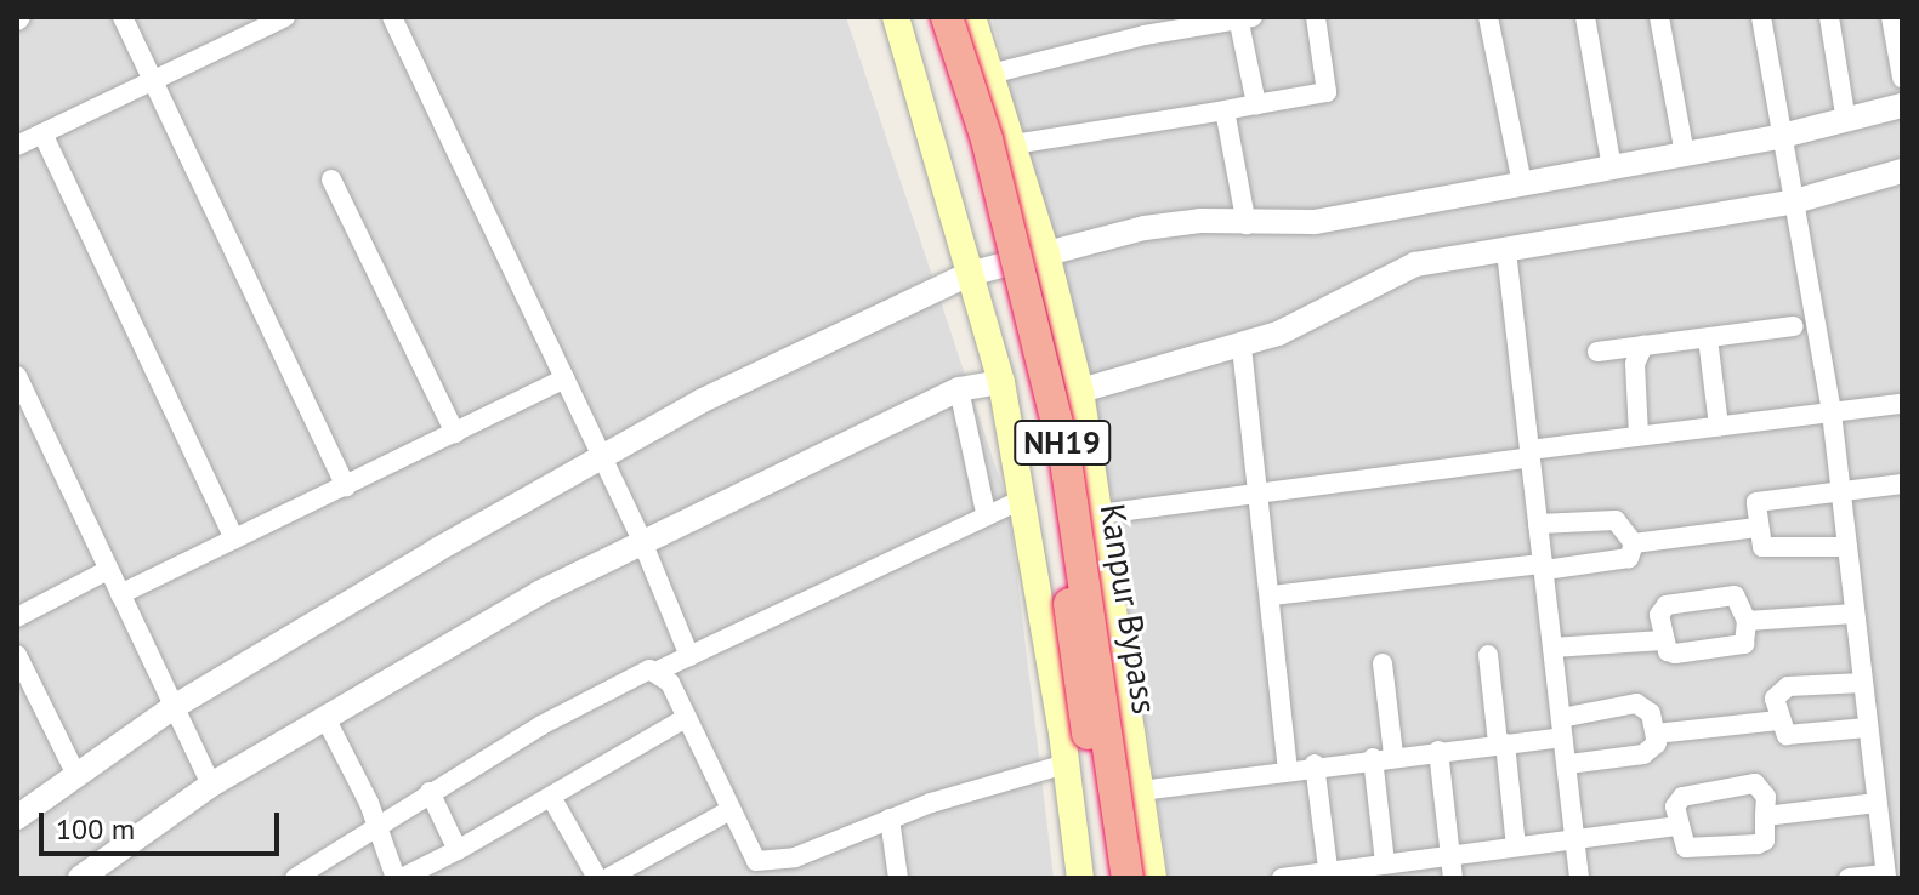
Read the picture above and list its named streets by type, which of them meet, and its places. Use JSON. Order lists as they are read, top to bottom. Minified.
{"streets":{"highway":["NH19","Kanpur Bypass"]},"scale_bar":"100 m"}
